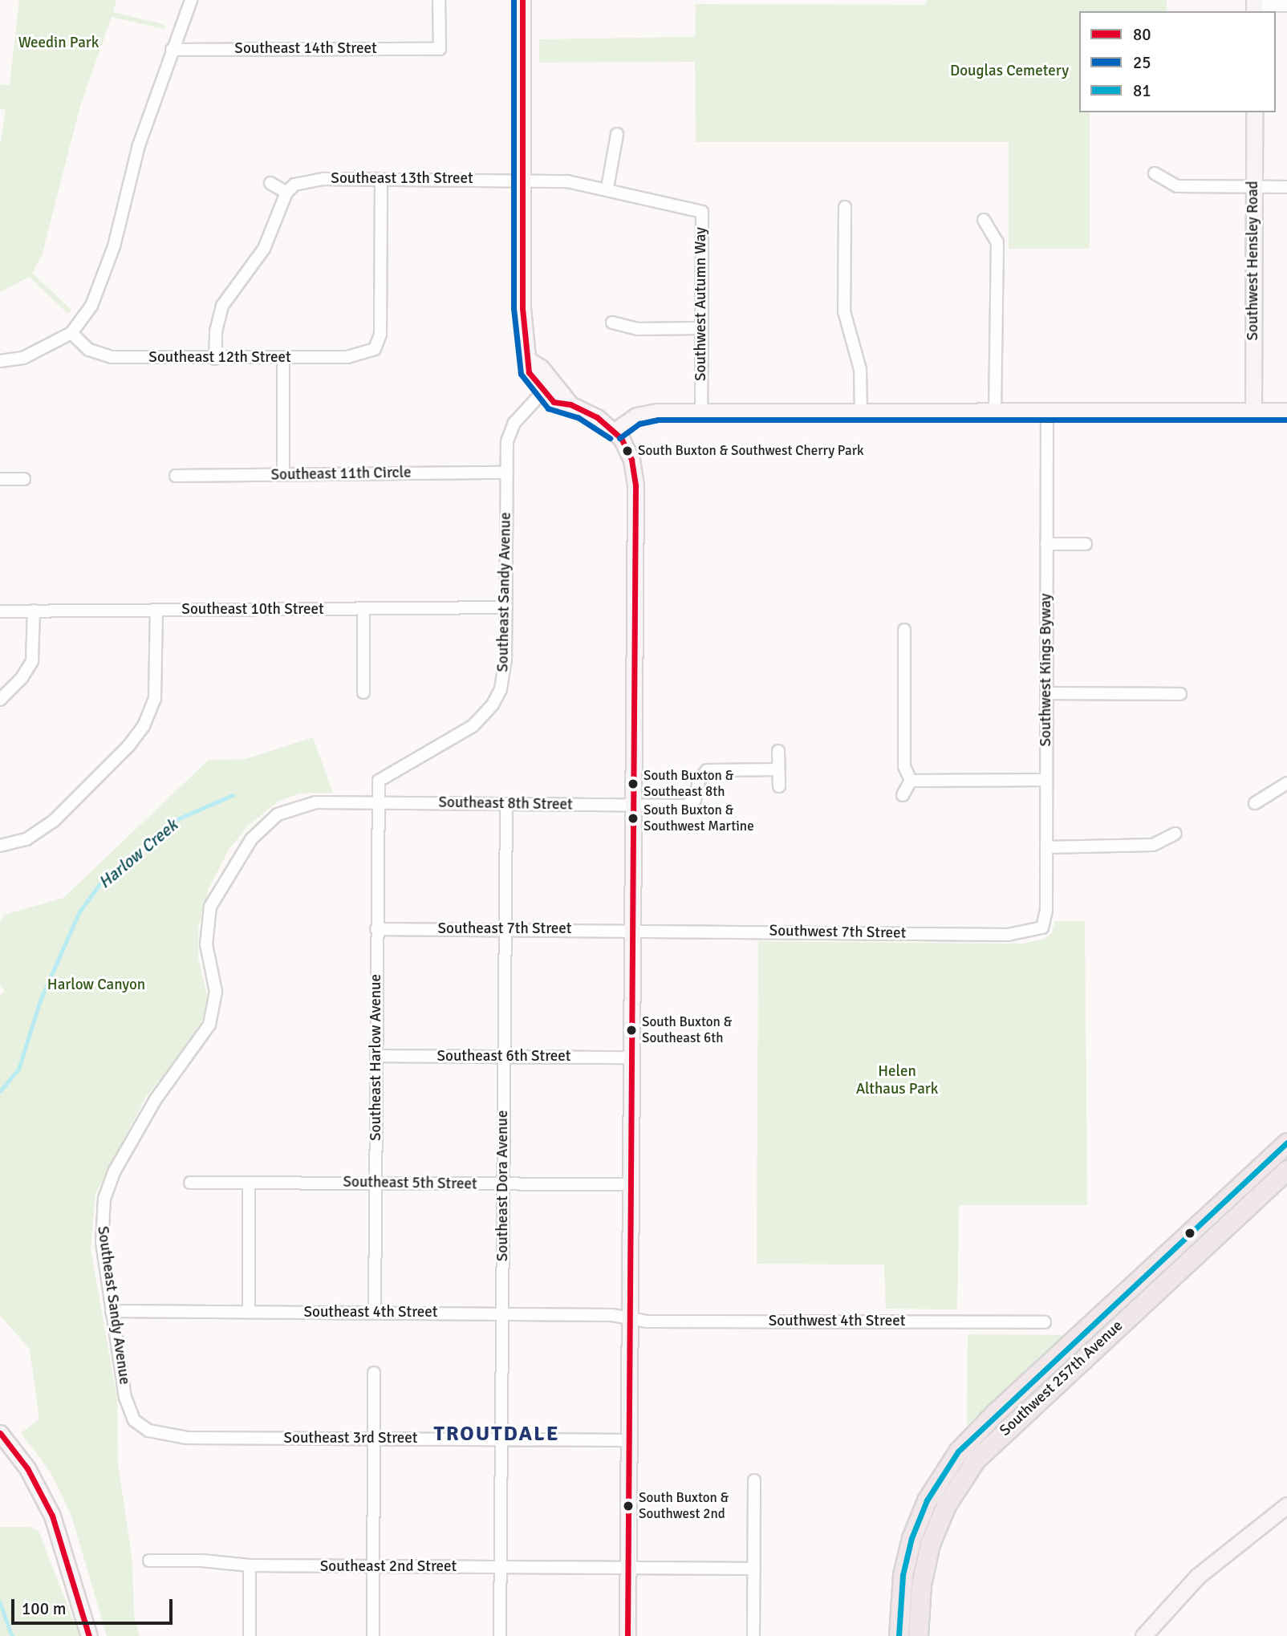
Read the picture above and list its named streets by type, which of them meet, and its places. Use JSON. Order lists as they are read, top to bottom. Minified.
{"streets":{"main road":["Southwest Hensley Road","Southwest 257th Avenue"],"street":["Southeast 14th Street","Southeast 13th Street","Southwest Autumn Way","Southeast 12th Street","Southeast 11th Circle","Southeast Sandy Avenue","Southeast 10th Street","Southwest Kings Byway","Southeast 8th Street","Southeast 7th Street","Southwest 7th Street","Southeast 6th Street","Southeast Harlow Avenue","Southeast 5th Street","Southeast Dora Avenue","Southeast 4th Street","Southwest 4th Street","Southeast 3rd Street","Southeast 2nd Street"]},"crossings":[["Southeast 13th Street","Southwest Autumn Way"],["Southeast 13th Street","Southeast 12th Street"],["Southeast 11th Circle","Southeast Sandy Avenue"],["Southeast Sandy Avenue","Southeast 10th Street"],["Southeast Sandy Avenue","Southeast 8th Street"],["Southeast Sandy Avenue","Southeast Harlow Avenue"],["Southeast Sandy Avenue","Southeast 4th Street"],["Southeast Sandy Avenue","Southeast 3rd Street"],["Southwest Kings Byway","Southwest 7th Street"],["Southeast 8th Street","Southeast Harlow Avenue"],["Southeast 8th Street","Southeast Dora Avenue"],["Southeast 7th Street","Southwest 7th Street"],["Southeast 7th Street","Southeast Harlow Avenue"],["Southeast 7th Street","Southeast Dora Avenue"],["Southeast 6th Street","Southeast Harlow Avenue"],["Southeast 6th Street","Southeast Dora Avenue"],["Southeast Harlow Avenue","Southeast 5th Street"],["Southeast Harlow Avenue","Southeast 4th Street"],["Southeast 5th Street","Southeast Dora Avenue"],["Southeast Dora Avenue","Southeast 4th Street"],["Southeast Dora Avenue","Southeast 3rd Street"],["Southeast Dora Avenue","Southeast 2nd Street"],["Southeast 4th Street","Southwest 4th Street"]],"districts":["TROUTDALE"],"water":["Harlow Creek"],"parks":["Weedin Park","Douglas Cemetery","Harlow Canyon","Helen Althaus Park"],"places":["South Buxton & Southwest Cherry Park","South Buxton & Southeast 8th","South Buxton & Southwest Martine","South Buxton & Southeast 6th","South Buxton & Southwest 2nd"],"lines":["transit line 80","transit line 25","transit line 81"],"legend":["80","25","81"],"scale_bar":"100 m"}
